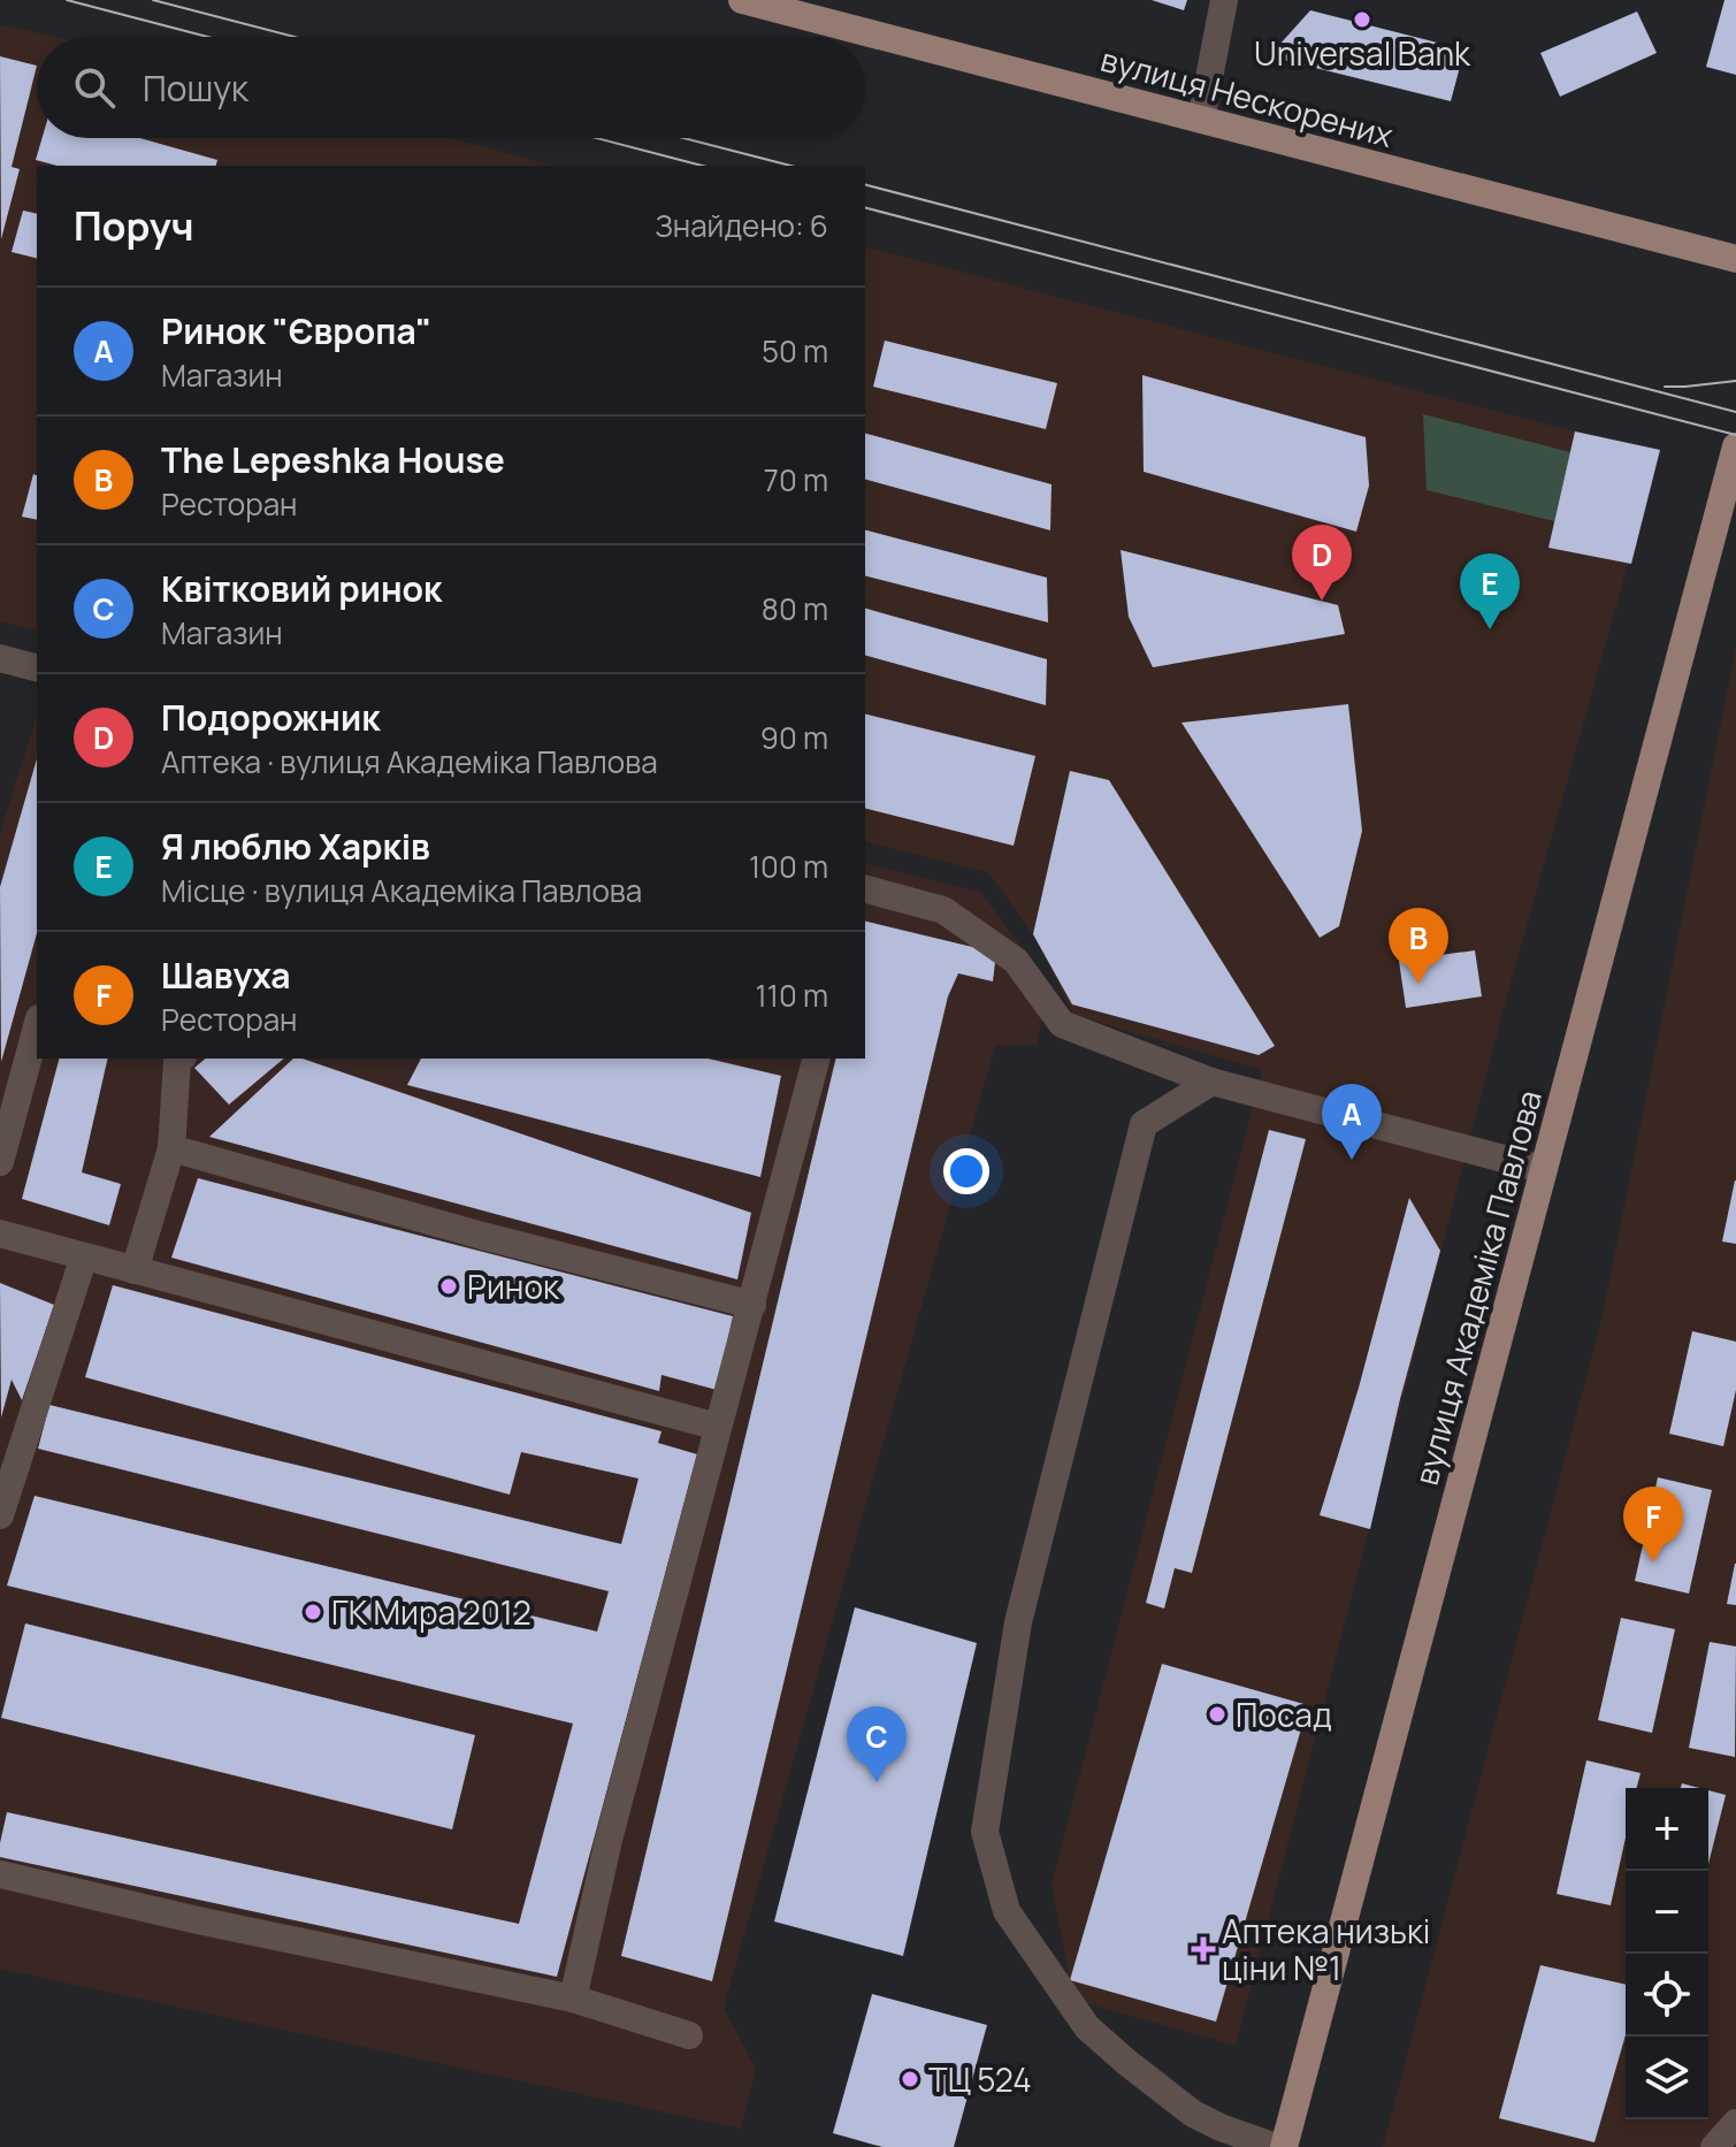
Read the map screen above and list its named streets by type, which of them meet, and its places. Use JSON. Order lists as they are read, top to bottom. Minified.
{"streets":{"main road":["вулиця Нескорених","вулиця Академіка Павлова"]},"places":{"other":["Universal Bank","Ринок","ГК Мира 2012","Посад","ТЦ 524"],"health":["Аптека низькі ціни №1"]},"page":{"search":"Пошук","heading":["Поруч","Знайдено: 6"],"list":[{"mark":"A","name":"Ринок \"Європа\"","note":"Магазин","value":"50 m"},{"mark":"B","name":"The Lepeshka House","note":"Ресторан","value":"70 m"},{"mark":"C","name":"Квітковий ринок","note":"Магазин","value":"80 m"},{"mark":"D","name":"Подорожник","note":"Аптека · вулиця Академіка Павлова","value":"90 m"},{"mark":"E","name":"Я люблю Харків","note":"Місце · вулиця Академіка Павлова","value":"100 m"},{"mark":"F","name":"Шавуха","note":"Ресторан","value":"110 m"}],"pins":["D","E","B","A","F","C"],"map_buttons":["+","−"]}}
